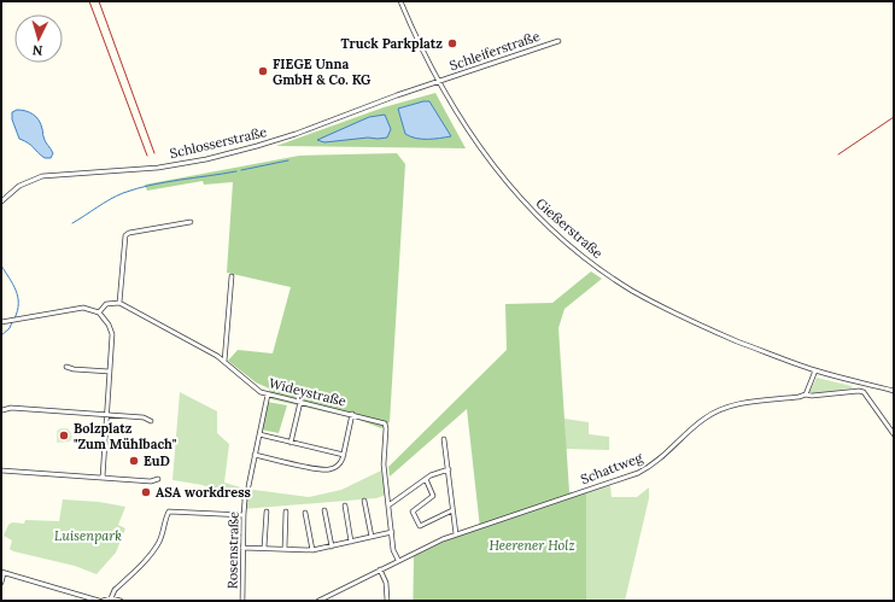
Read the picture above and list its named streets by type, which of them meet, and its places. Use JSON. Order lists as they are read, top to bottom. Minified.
{"streets":{"street":["Schleiferstraße","Schlosserstraße","Gießerstraße","Wideystraße","Schattweg","Rosenstraße"]},"crossings":[["Schleiferstraße","Schlosserstraße"],["Schleiferstraße","Gießerstraße"],["Schlosserstraße","Gießerstraße"],["Wideystraße","Schattweg"]],"parks":["Luisenpark","Heerener Holz"],"places":["Truck Parkplatz","FIEGE Unna GmbH & Co. KG","Bolzplatz \"Zum Mühlbach\"","EuD","ASA workdress"],"north":"bottom"}
